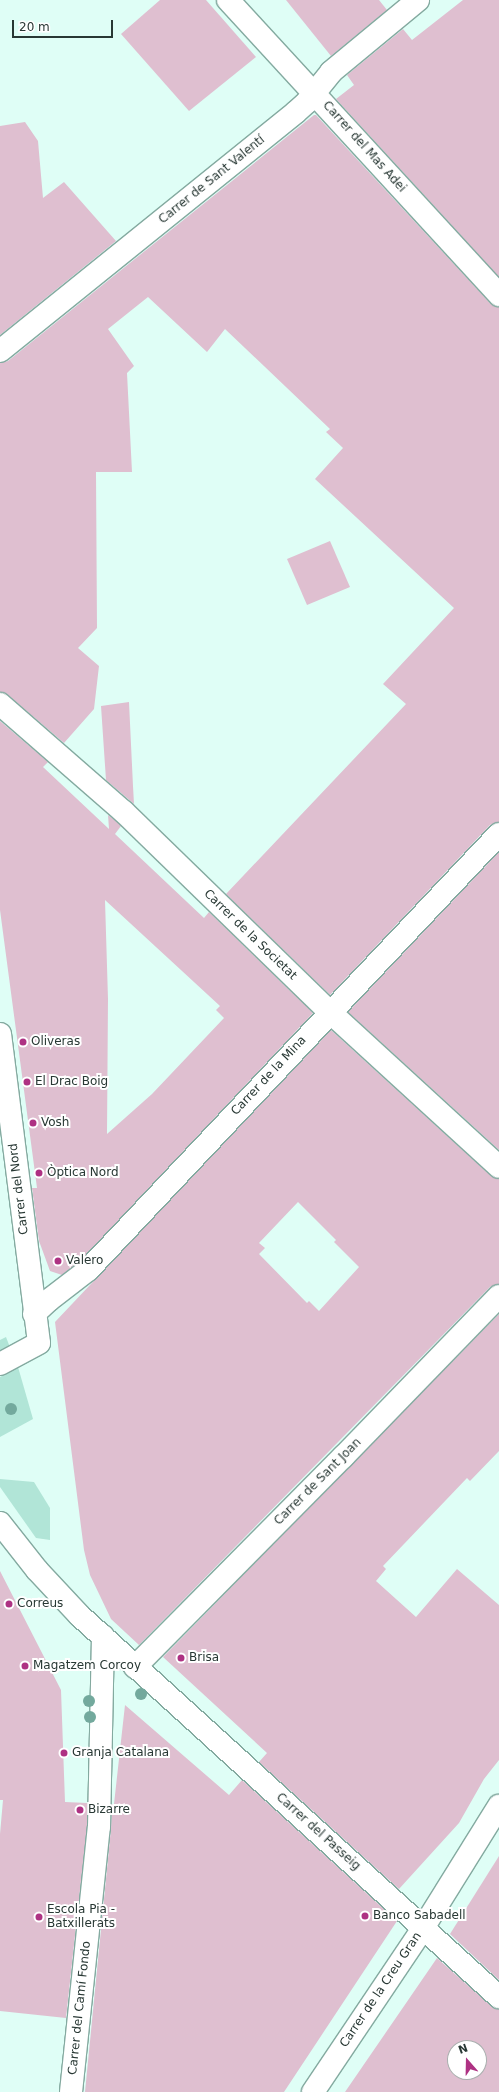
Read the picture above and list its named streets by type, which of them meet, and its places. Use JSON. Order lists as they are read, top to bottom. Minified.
{"streets":{"street":["Carrer del Mas Adei","Carrer de Sant Valentí","Carrer de la Societat","Carrer de la Mina","Carrer del Nord","Carrer de Sant Joan","Carrer del Passeig","Carrer de la Creu Gran","Carrer del Camí Fondo"]},"crossings":[["Carrer del Mas Adei","Carrer de Sant Valentí"],["Carrer de la Societat","Carrer de la Mina"],["Carrer de la Mina","Carrer del Nord"],["Carrer de Sant Joan","Carrer del Passeig"],["Carrer del Passeig","Carrer de la Creu Gran"],["Carrer del Passeig","Carrer del Camí Fondo"]],"places":["Oliveras","El Drac Boig","Vosh","Òptica Nord","Valero","Correus","Brisa","Magatzem Corcoy","Granja Catalana","Bizarre","Banco Sabadell","Escola Pia - Batxillerats"],"scale_bar":"20 m","north":"top"}
